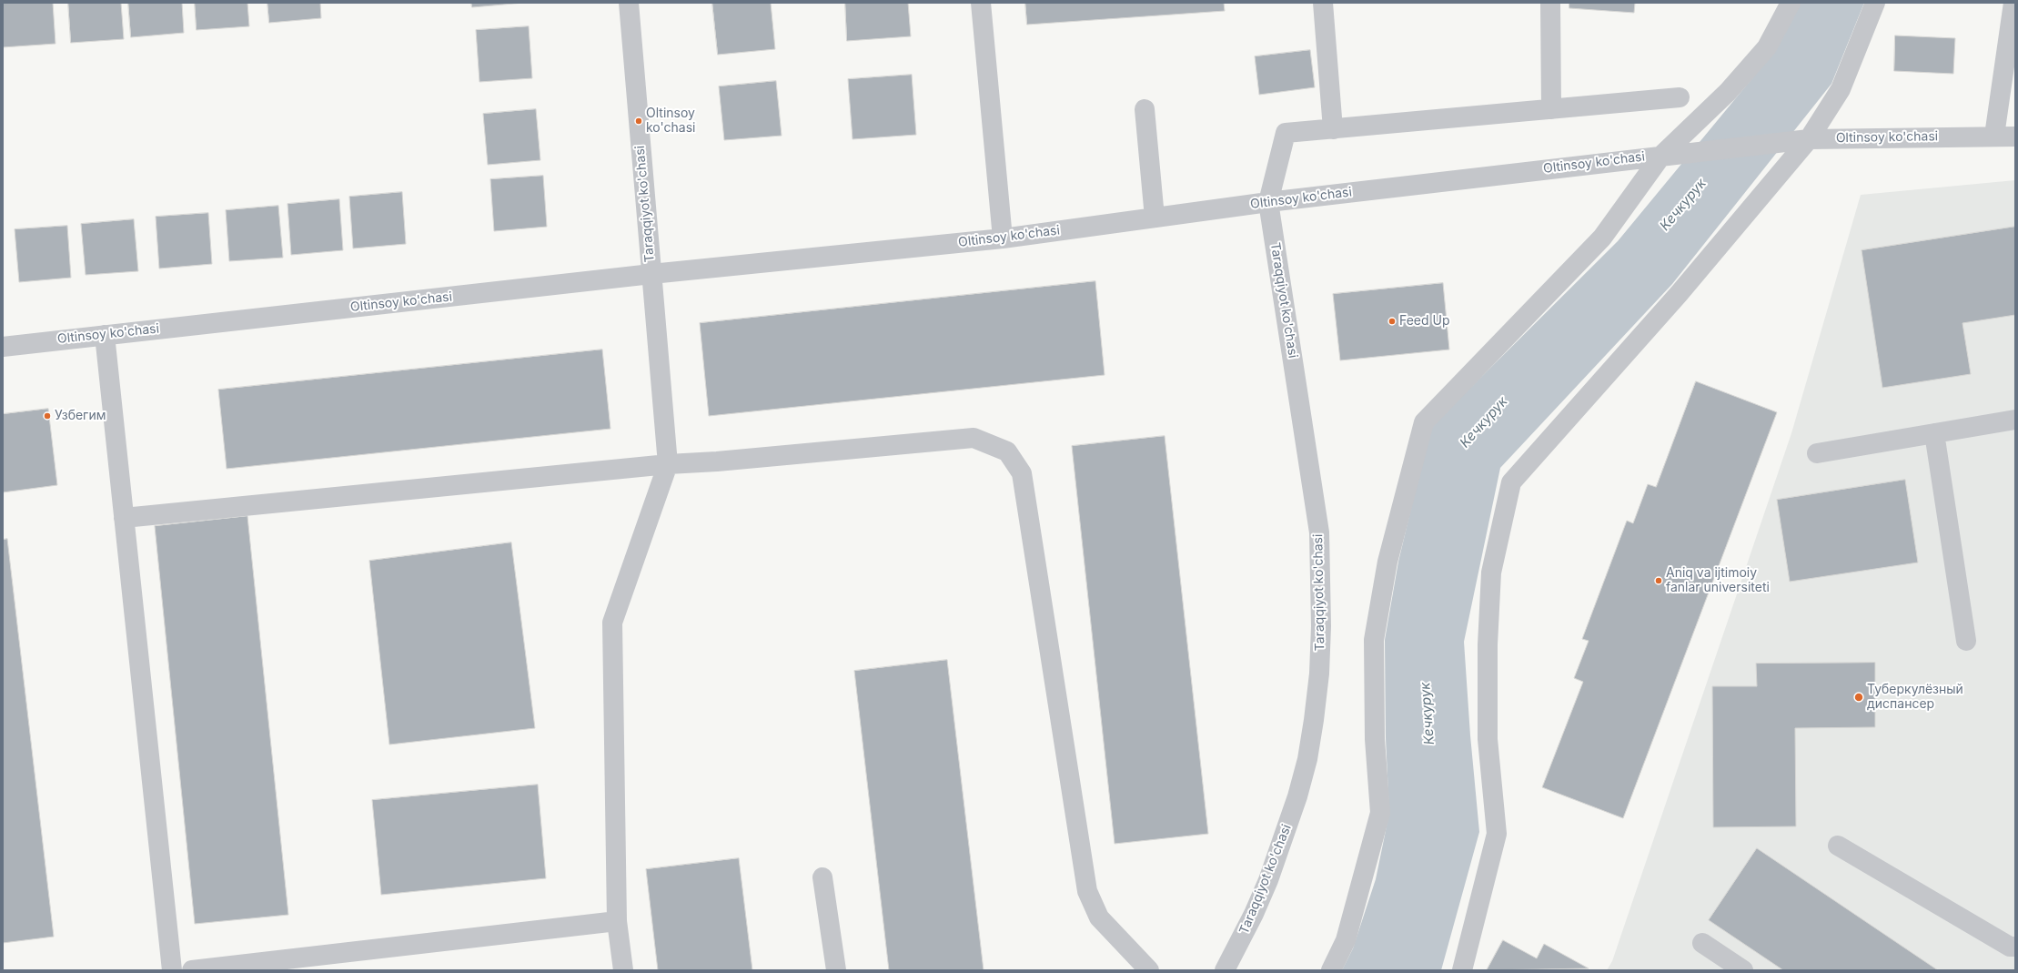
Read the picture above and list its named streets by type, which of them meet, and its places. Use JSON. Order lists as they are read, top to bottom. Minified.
{"streets":{"street":["Oltinsoy ko'chasi","Taraqqiyot ko'chasi"]},"crossings":[["Oltinsoy ko'chasi","Taraqqiyot ko'chasi"]],"water":["Кечкурук"],"places":["Oltinsoy ko'chasi","Feed Up","Узбегим","Aniq va ijtimoiy fanlar universiteti","Туберкулёзный диспансер"]}
